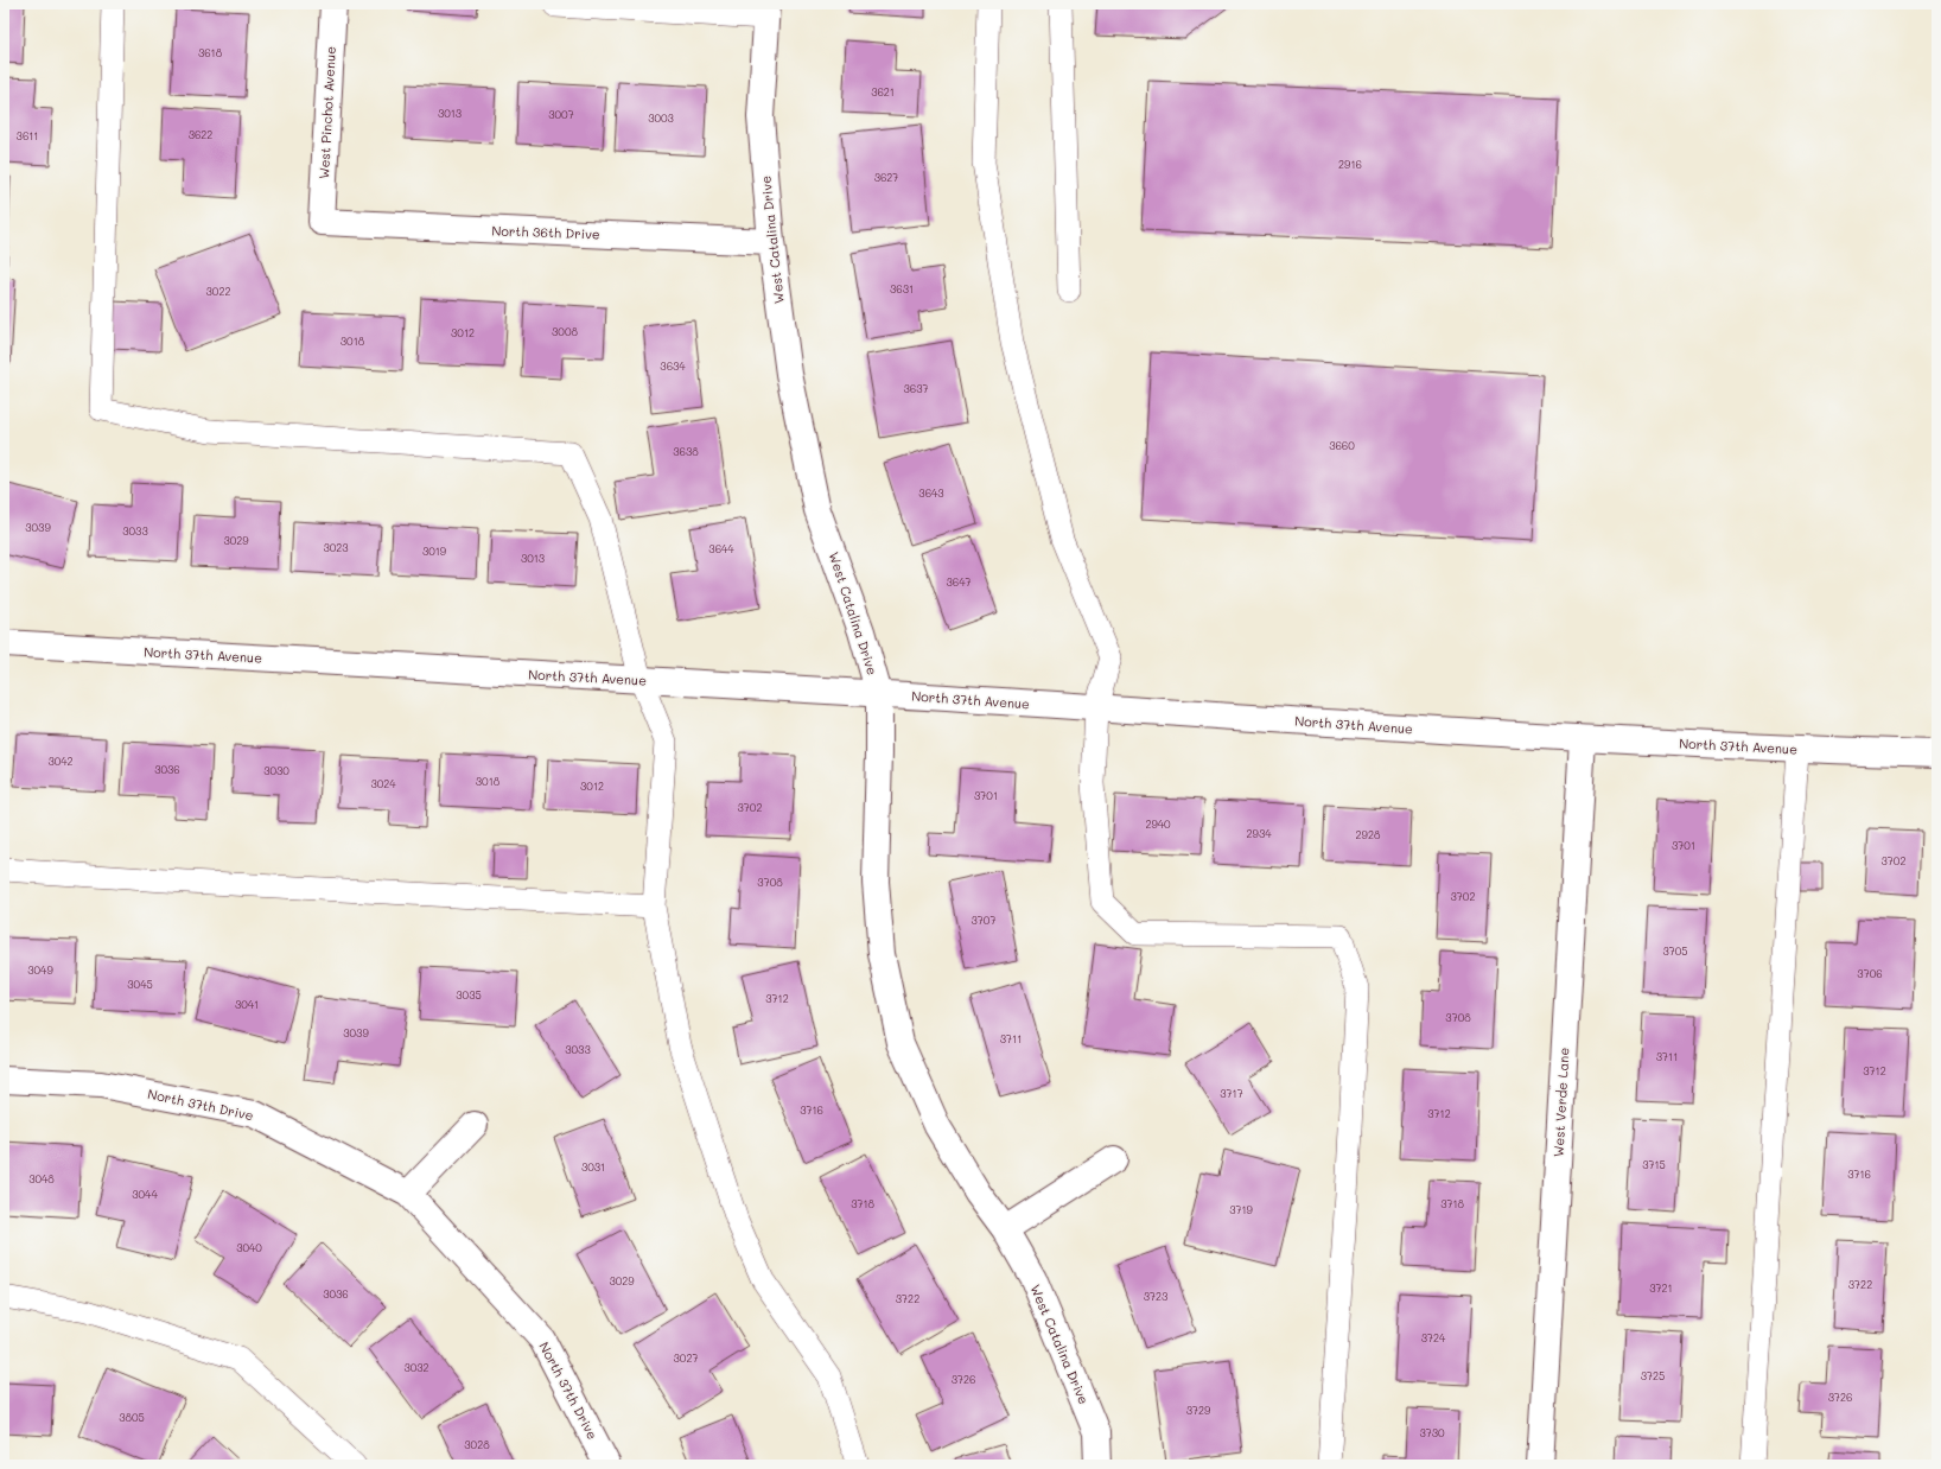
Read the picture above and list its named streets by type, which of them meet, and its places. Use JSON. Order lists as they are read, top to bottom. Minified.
{"streets":{"street":["West Pinchot Avenue","North 36th Drive","West Catalina Drive","North 37th Avenue","West Verde Lane","North 37th Drive"]},"crossings":[["West Pinchot Avenue","North 36th Drive"],["North 36th Drive","West Catalina Drive"],["West Catalina Drive","North 37th Avenue"],["North 37th Avenue","West Verde Lane"]],"house_numbers":["3618","3621","3013","3007","3003","3622","3611","2916","3627","3631","3022","3008","3012","3018","3634","3637","3660","3638","3643","3039","3033","3029","3023","3644","3019","3013","3647","3042","3036","3030","3018","3024","3012","3701","3702","2940","2934","2928","3701","3702","3708","3702","3707","3705","3049","3706","3045","3035","3712","3041","3708","3039","3711","3033","3711","3712","3717","3716","3712","3715","3031","3716","3048","3044","3718","3718","3719","3040","3029","3722","3721","3036","3723","3722","3724","3027","3032","3725","3726","3726","3729","3805","3730","3028"]}
